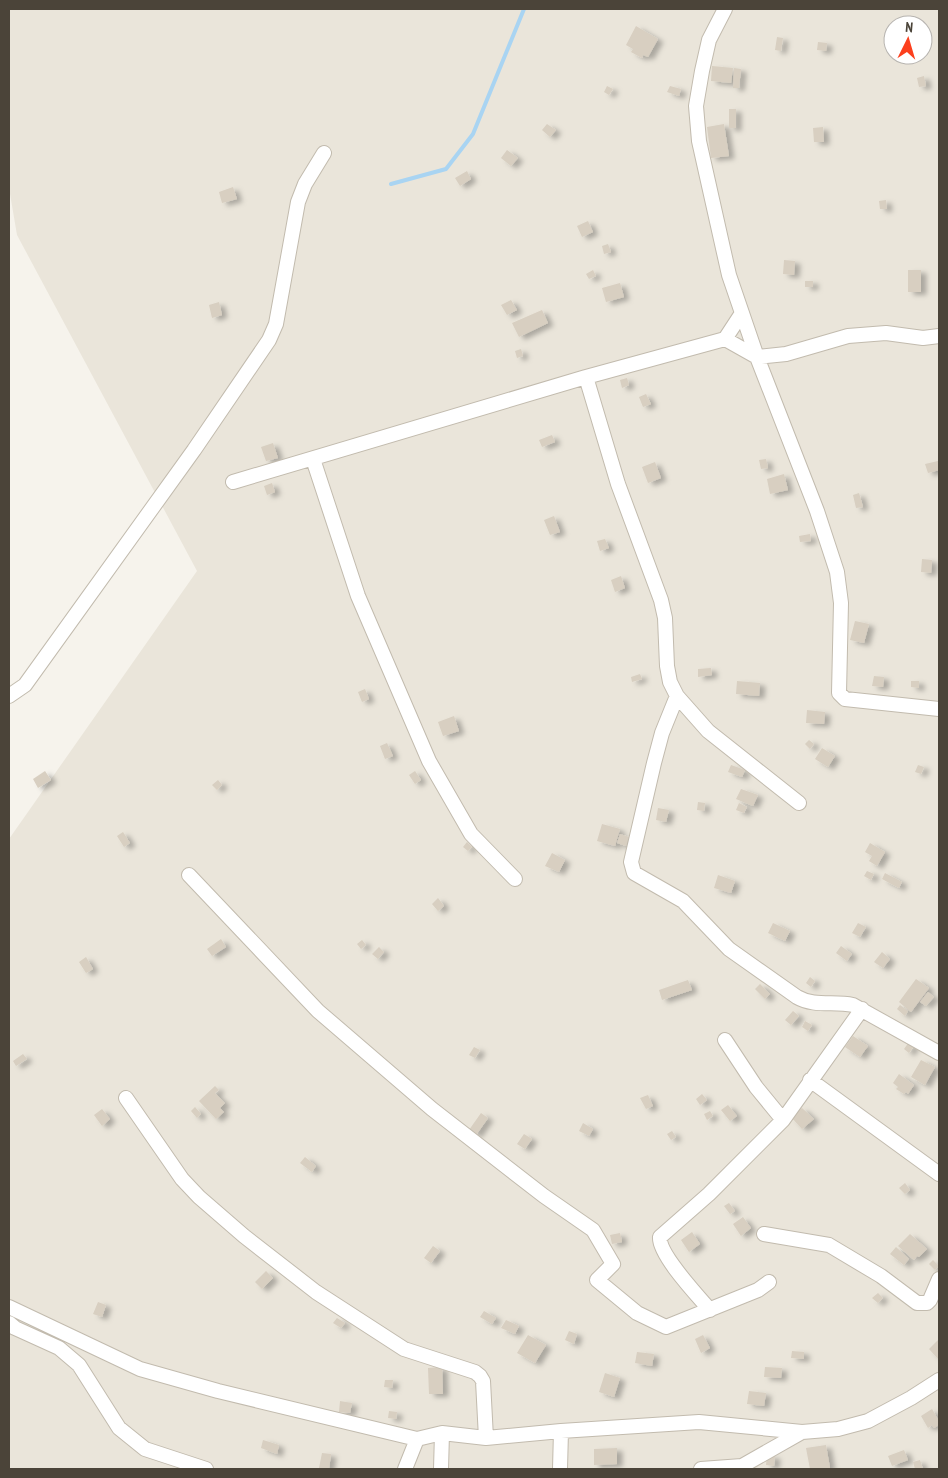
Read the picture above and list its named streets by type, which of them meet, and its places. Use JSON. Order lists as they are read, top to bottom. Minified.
{"north":"top"}
